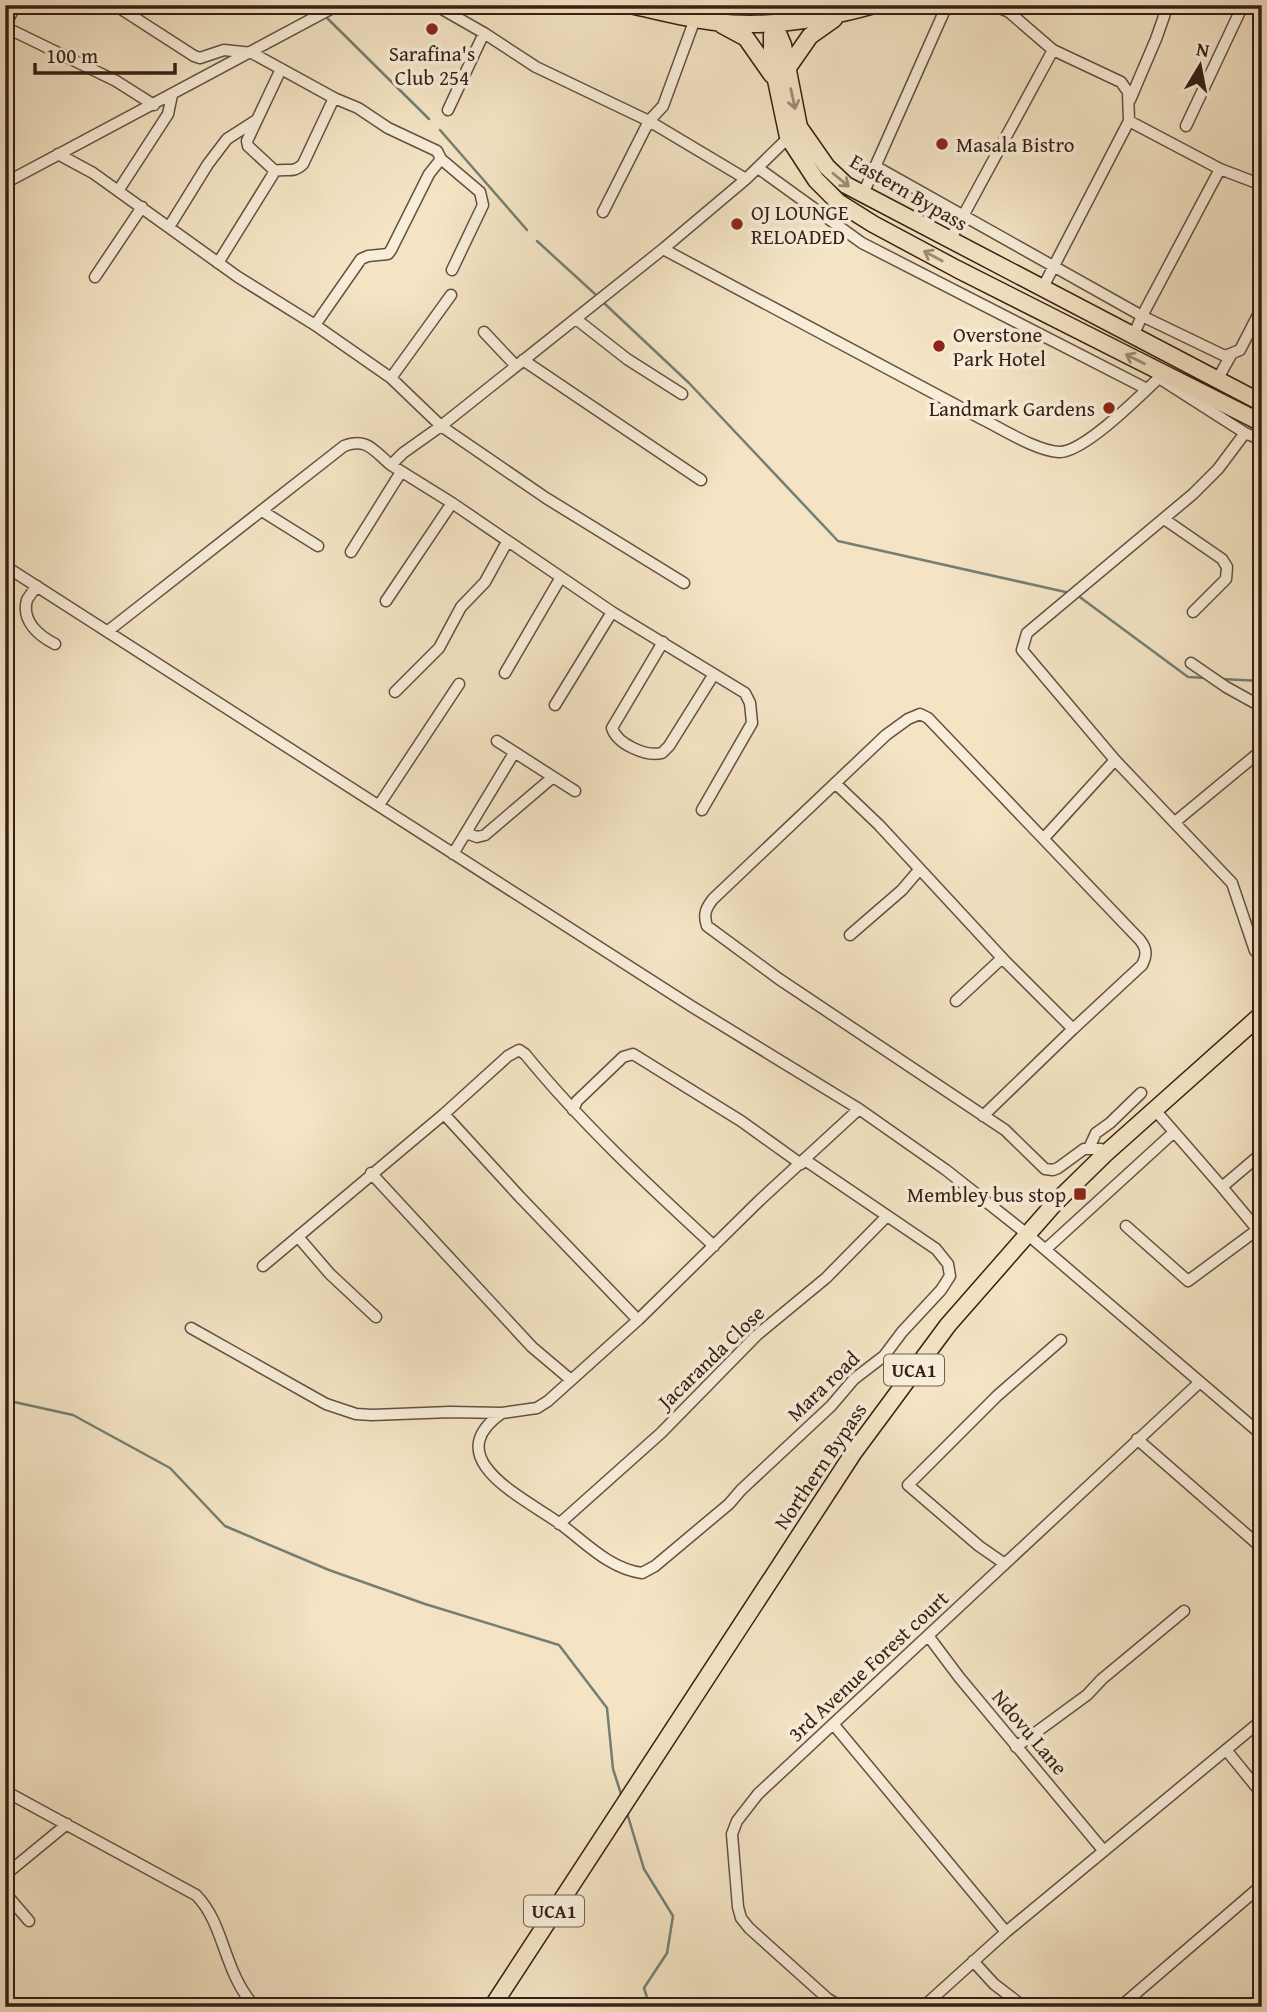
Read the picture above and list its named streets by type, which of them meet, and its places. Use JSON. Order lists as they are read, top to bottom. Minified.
{"streets":{"main road":["Eastern Bypass","UCA1","Northern Bypass"],"street":["Jacaranda Close","Mara road","3rd Avenue Forest court","Ndovu Lane"]},"crossings":[["Jacaranda Close","Mara road"],["3rd Avenue Forest court","Ndovu Lane"]],"places":{"other":["Sarafina's Club 254","Masala Bistro","OJ LOUNGE RELOADED","Overstone Park Hotel","Landmark Gardens"],"transit":["Membley bus stop"]},"scale_bar":"100 m","north":"top"}
